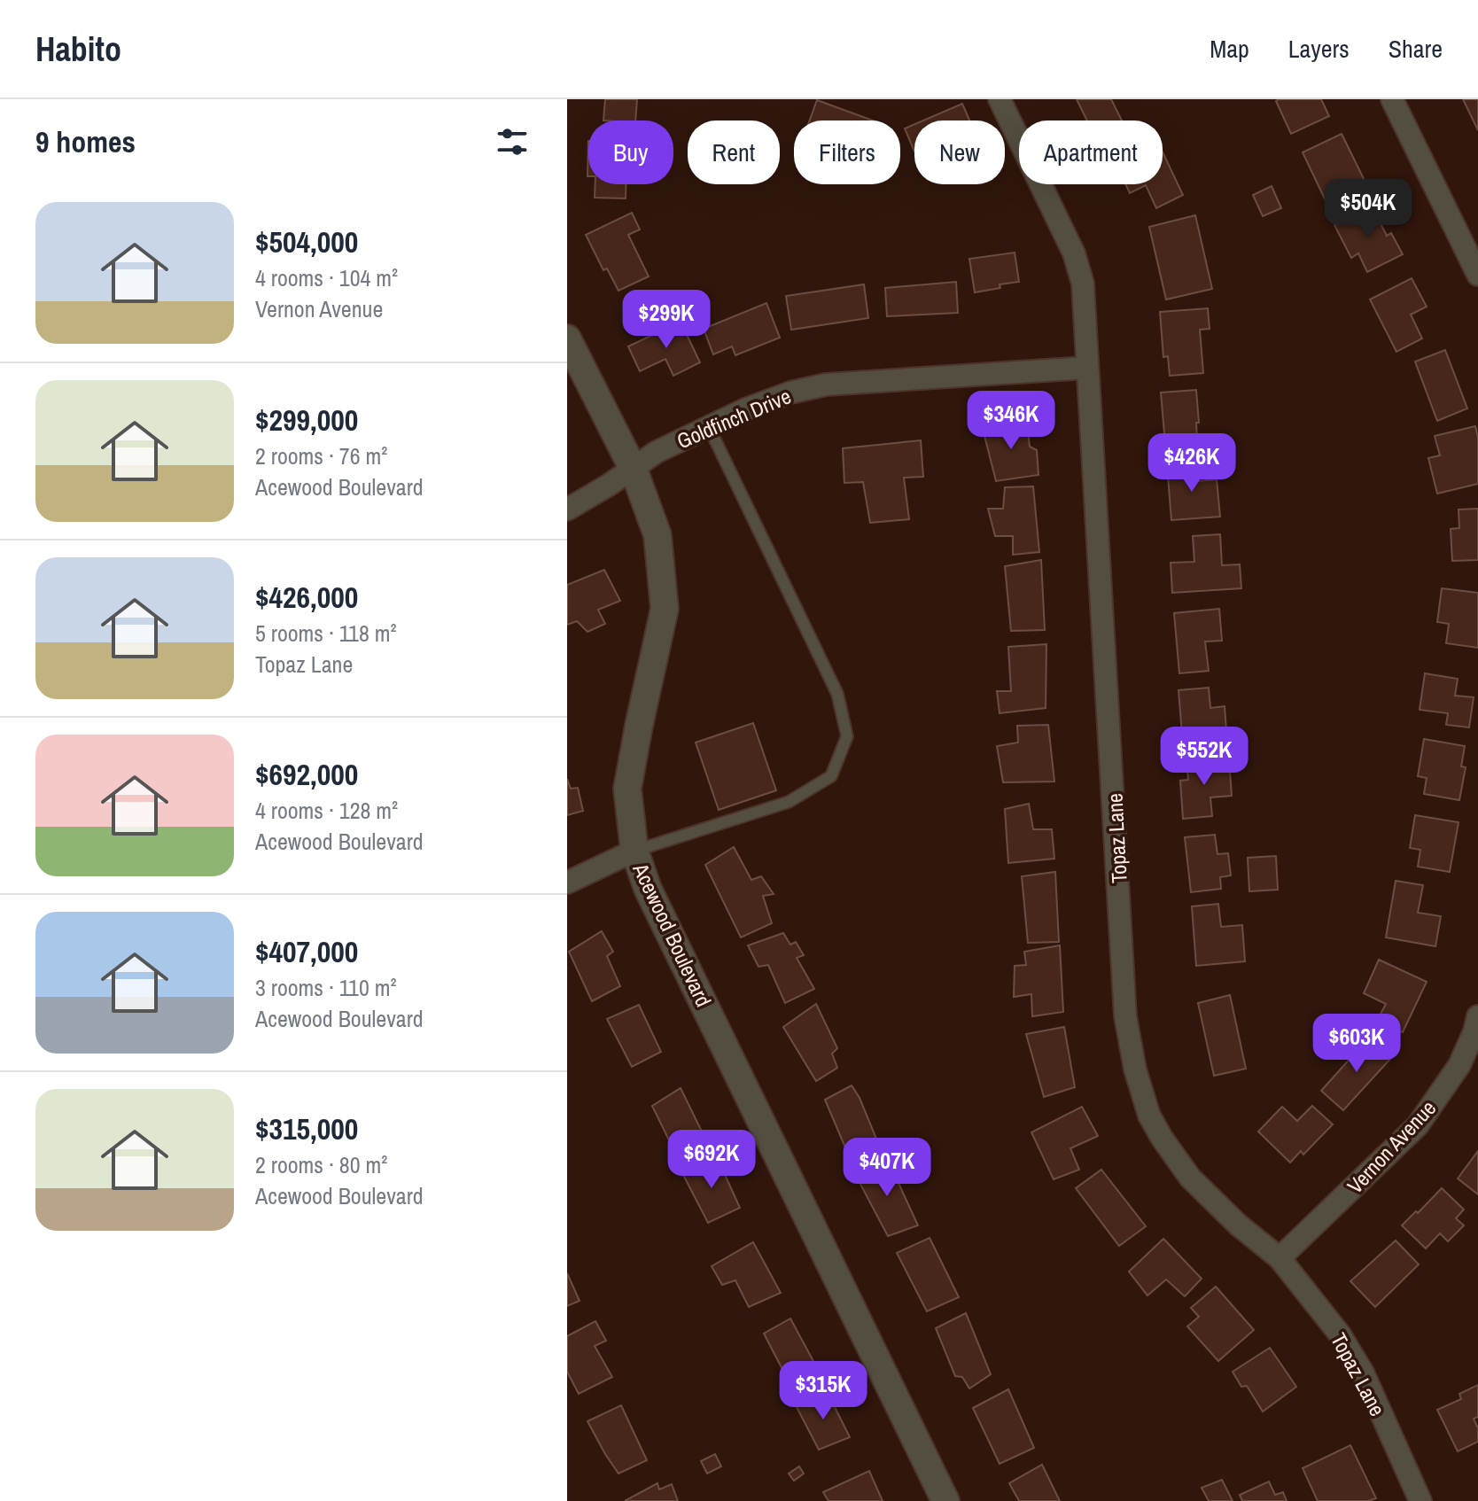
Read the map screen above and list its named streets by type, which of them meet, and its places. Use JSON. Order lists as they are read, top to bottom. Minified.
{"streets":{"street":["Goldfinch Drive","Topaz Lane","Acewood Boulevard","Vernon Avenue"]},"crossings":[["Goldfinch Drive","Topaz Lane"],["Goldfinch Drive","Acewood Boulevard"],["Topaz Lane","Vernon Avenue"]],"page":{"header":"Habito","nav":["Map","Layers","Share"],"heading":"9 homes","chip":["Buy","Rent","Filters","New","Apartment"],"price":["$504K","$299K","$346K","$426K","$552K","$603K","$692K","$407K","$315K"],"list":[{"name":"$504,000","note":"4 rooms · 104 m² · Vernon Avenue"},{"name":"$299,000","note":"2 rooms · 76 m² · Acewood Boulevard"},{"name":"$426,000","note":"5 rooms · 118 m² · Topaz Lane"},{"name":"$692,000","note":"4 rooms · 128 m² · Acewood Boulevard"},{"name":"$407,000","note":"3 rooms · 110 m² · Acewood Boulevard"},{"name":"$315,000","note":"2 rooms · 80 m² · Acewood Boulevard"}]}}
